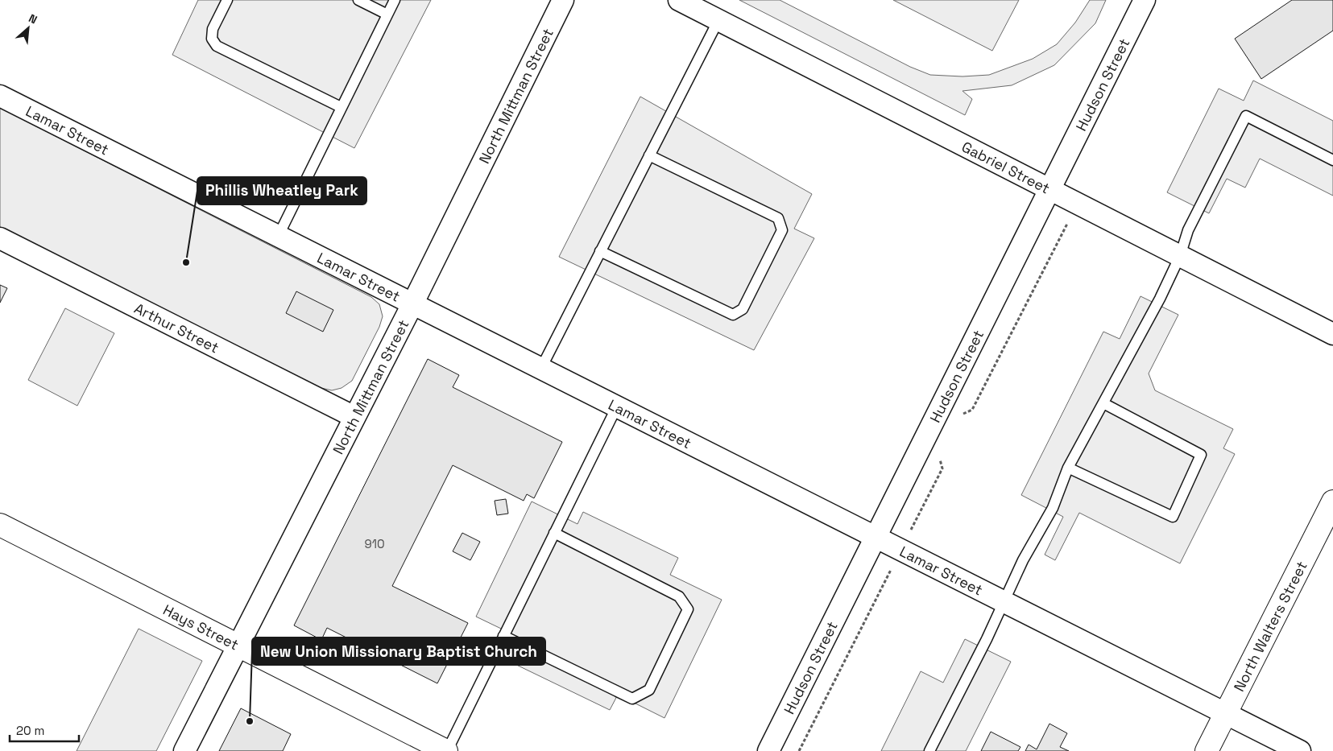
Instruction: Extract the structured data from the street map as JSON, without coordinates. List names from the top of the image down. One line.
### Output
{"streets":{"street":["Hudson Street","North Mittman Street","Lamar Street","Gabriel Street","Arthur Street","North Walters Street","Hays Street"]},"crossings":[["Hudson Street","Lamar Street"],["Hudson Street","Gabriel Street"],["North Mittman Street","Lamar Street"],["North Mittman Street","Arthur Street"],["North Mittman Street","Hays Street"],["Lamar Street","North Walters Street"]],"places":["Phillis Wheatley Park","New Union Missionary Baptist Church"],"house_numbers":["910"],"scale_bar":"20 m","north":"top right"}
